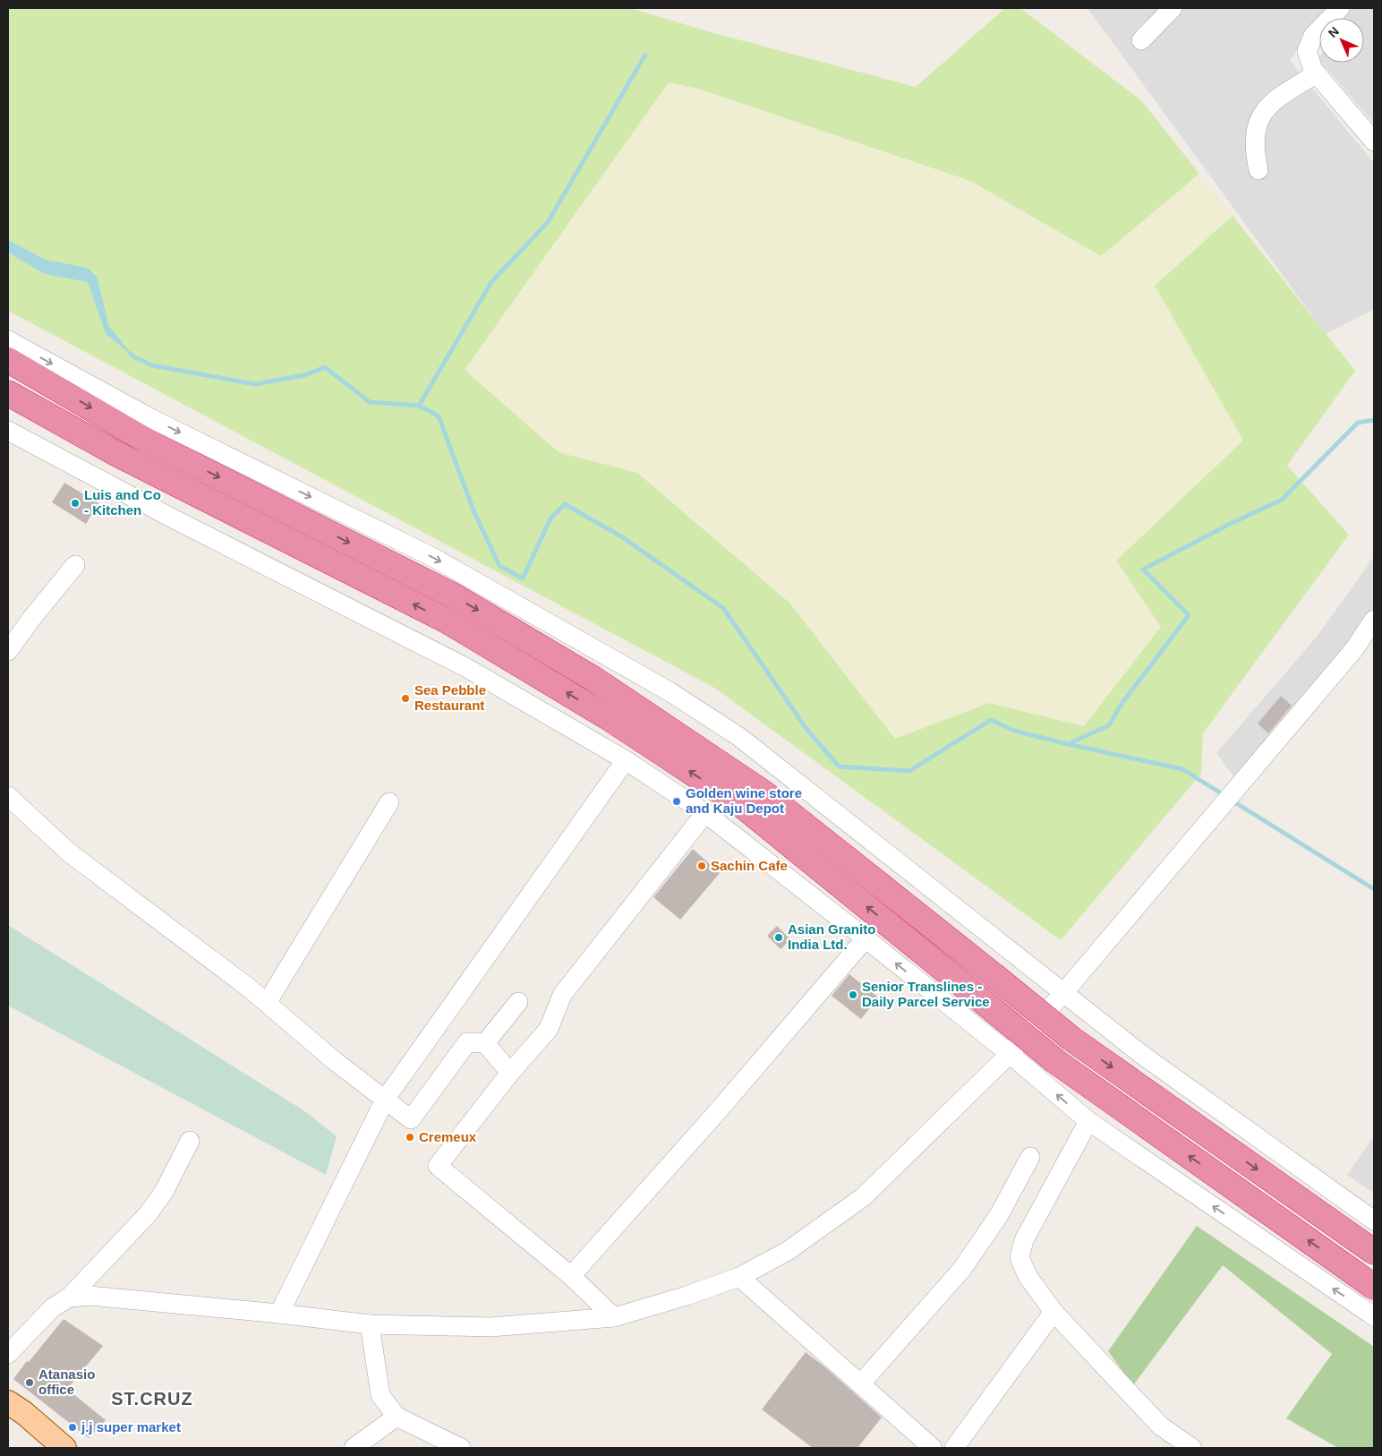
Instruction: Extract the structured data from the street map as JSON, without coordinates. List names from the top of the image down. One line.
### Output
{"districts":["ST.CRUZ"],"places":["Luis and Co - Kitchen","Sea Pebble Restaurant","Golden wine store and Kaju Depot","Sachin Cafe","Asian Granito India Ltd.","Senior Translines - Daily Parcel Service","Cremeux","Atanasio office","j.j super market"],"north":"top left"}
